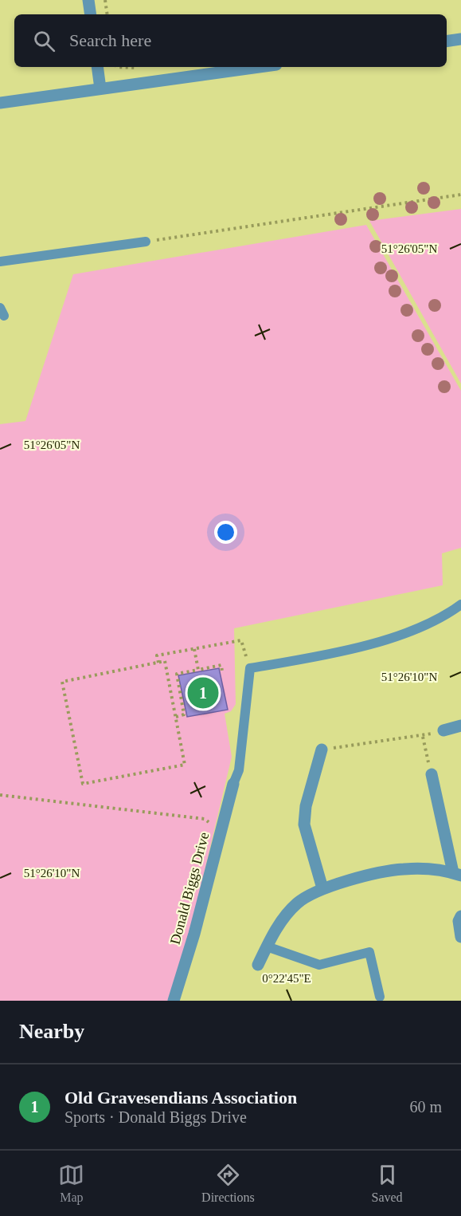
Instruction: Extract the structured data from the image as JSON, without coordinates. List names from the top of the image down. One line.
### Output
{"streets":{"street":["Donald Biggs Drive"]},"page":{"search":"Search here","pins":"1","heading":"Nearby","list":[{"mark":"1","name":"Old Gravesendians Association","note":"Sports · Donald Biggs Drive","value":"60 m"}],"nav":["Map","Directions","Saved"]},"coordinates":["51°26'05\"N","51°26'10\"N","0°22'45\"E"]}
